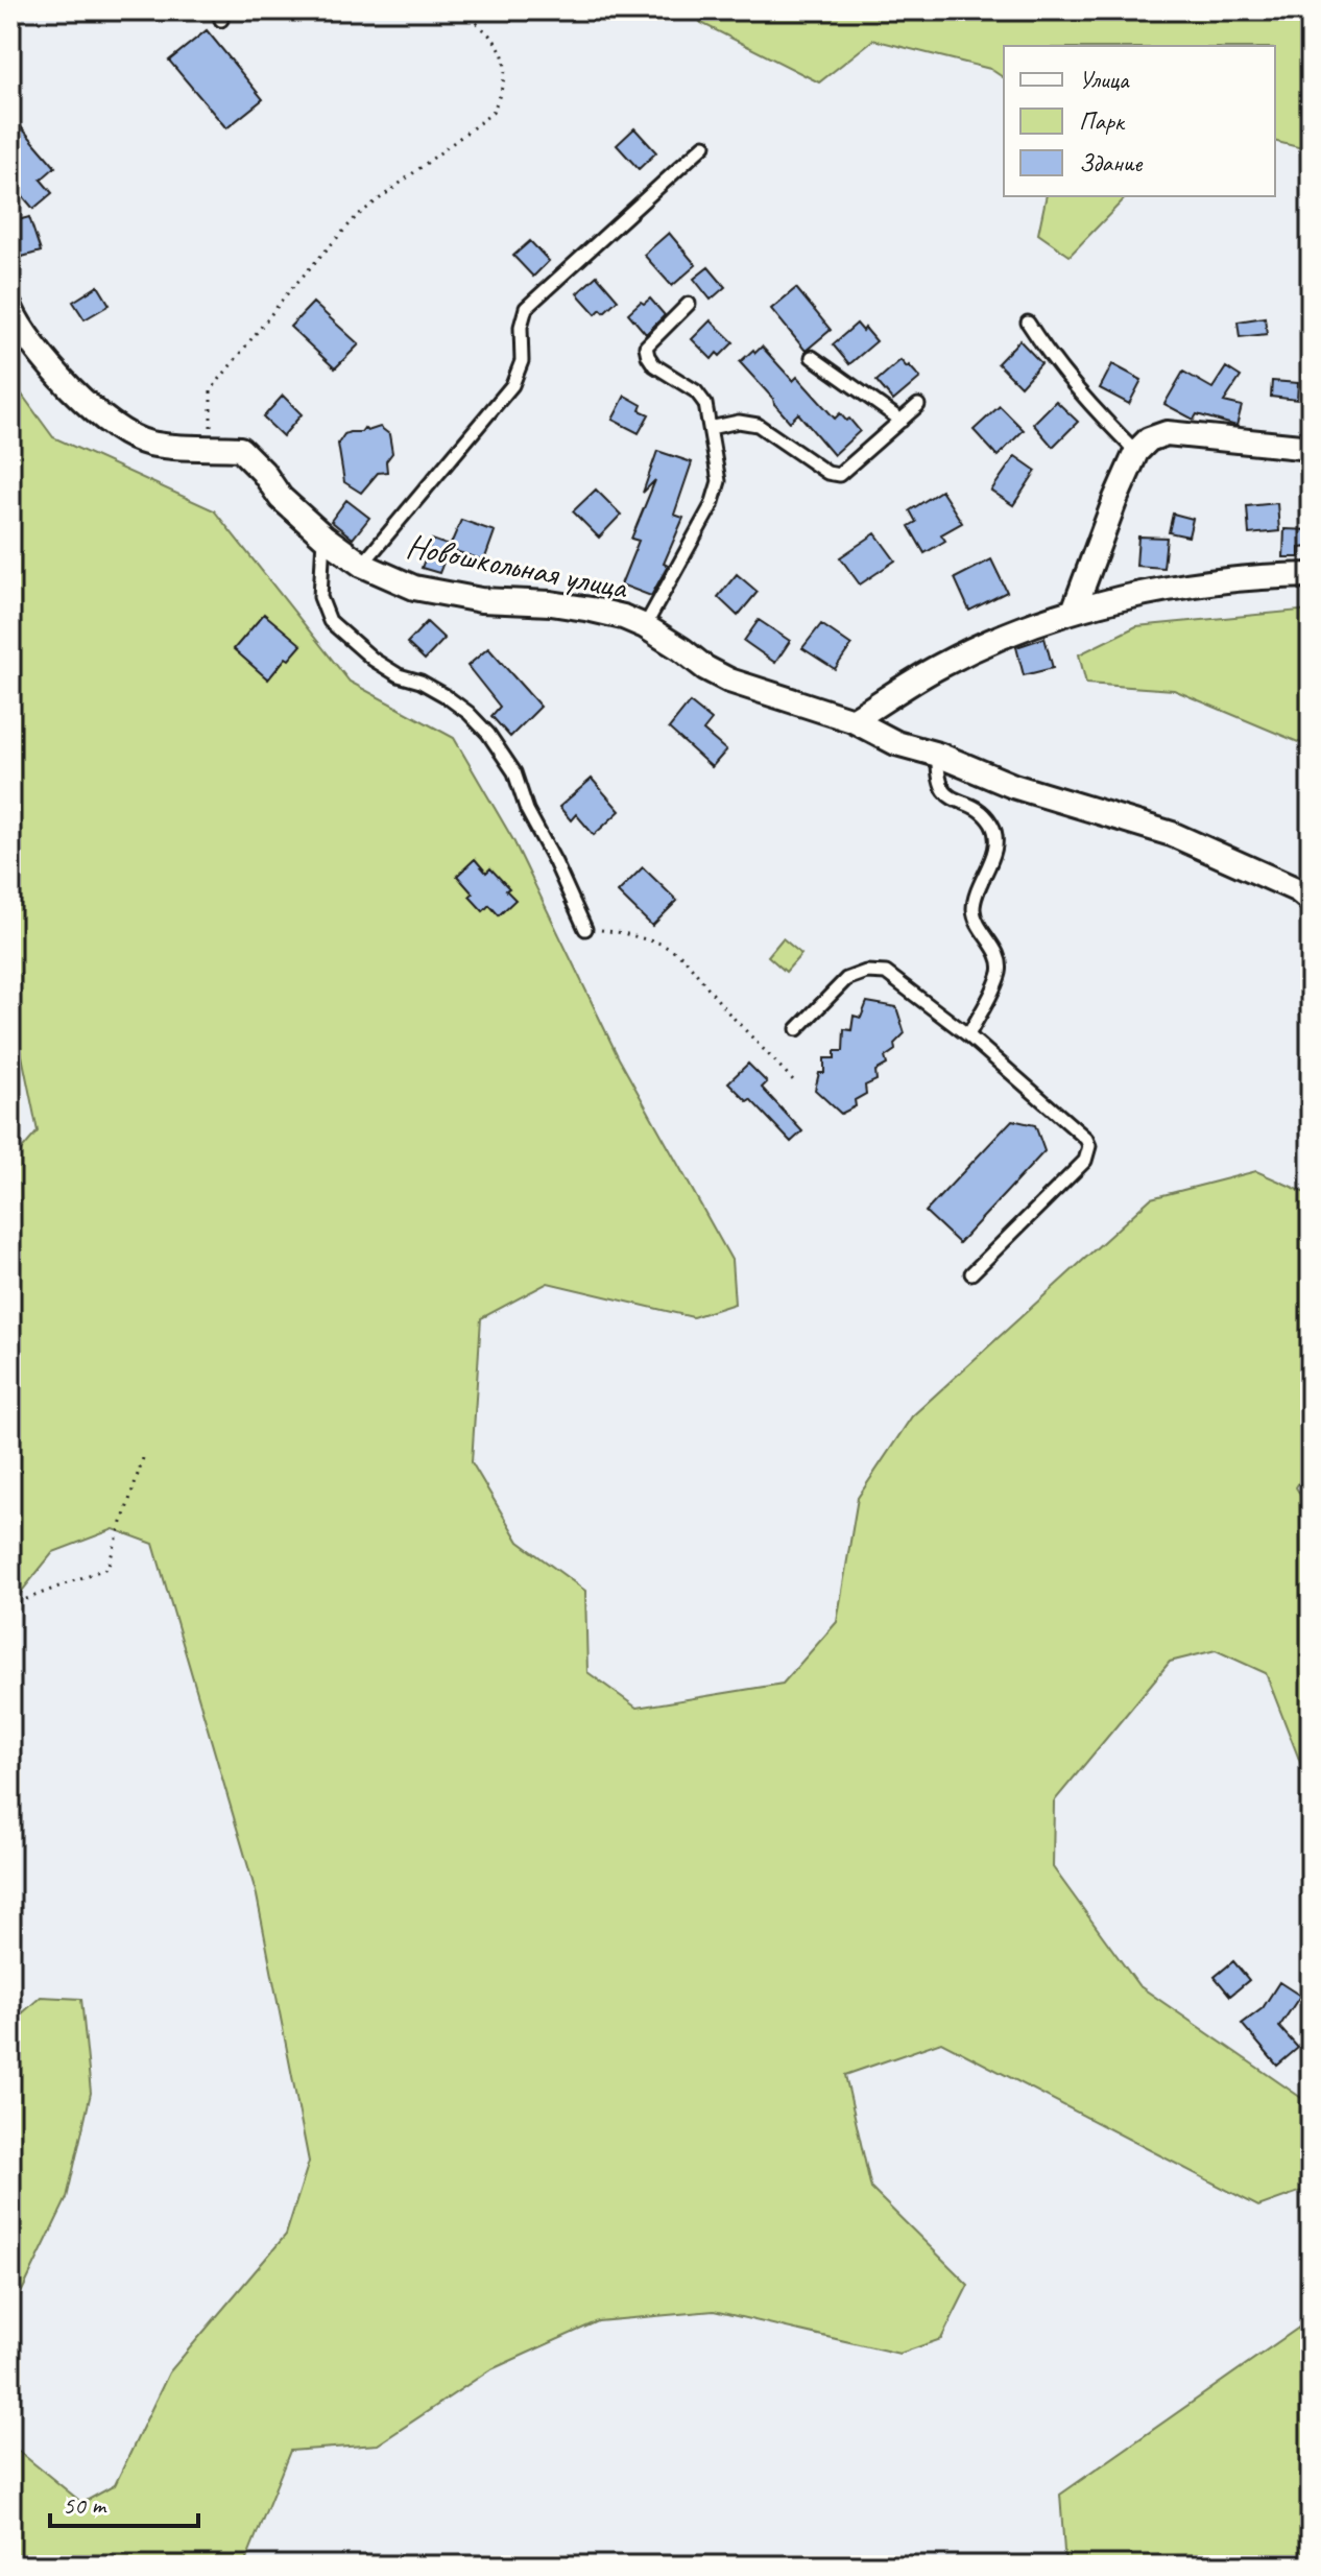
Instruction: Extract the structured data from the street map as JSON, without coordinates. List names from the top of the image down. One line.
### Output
{"streets":{"street":["Новошкольная улица"]},"legend":["Улица","Парк","Здание"],"scale_bar":"50 m"}
